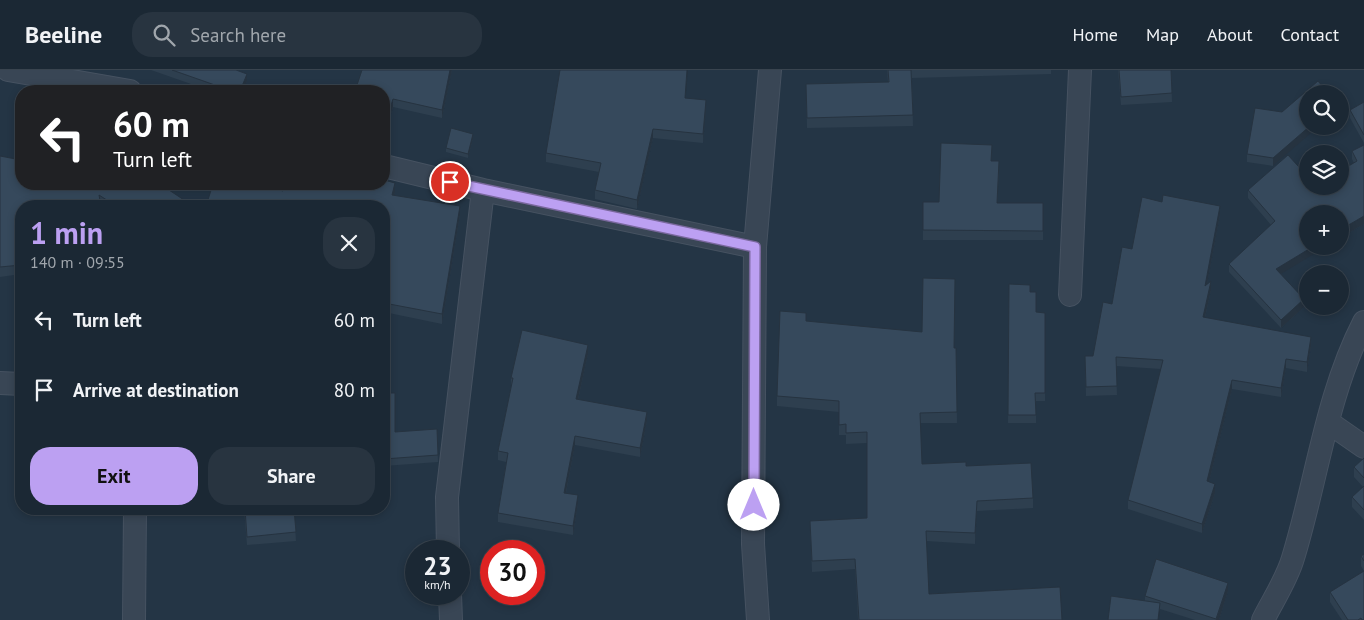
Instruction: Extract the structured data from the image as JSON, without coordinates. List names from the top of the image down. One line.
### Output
{"page":{"header":"Beeline","search":"Search here","nav":["Home","Map","About","Contact"],"map_buttons":["+","−"],"turn":["60 m","Turn left"],"heading":["1 min","140 m · 09:55"],"list":[{"name":"Turn left","value":"60 m"},{"name":"Arrive at destination","value":"80 m"}],"buttons":["Exit","Share"],"speed":"23 km/h","limit":"30"}}
